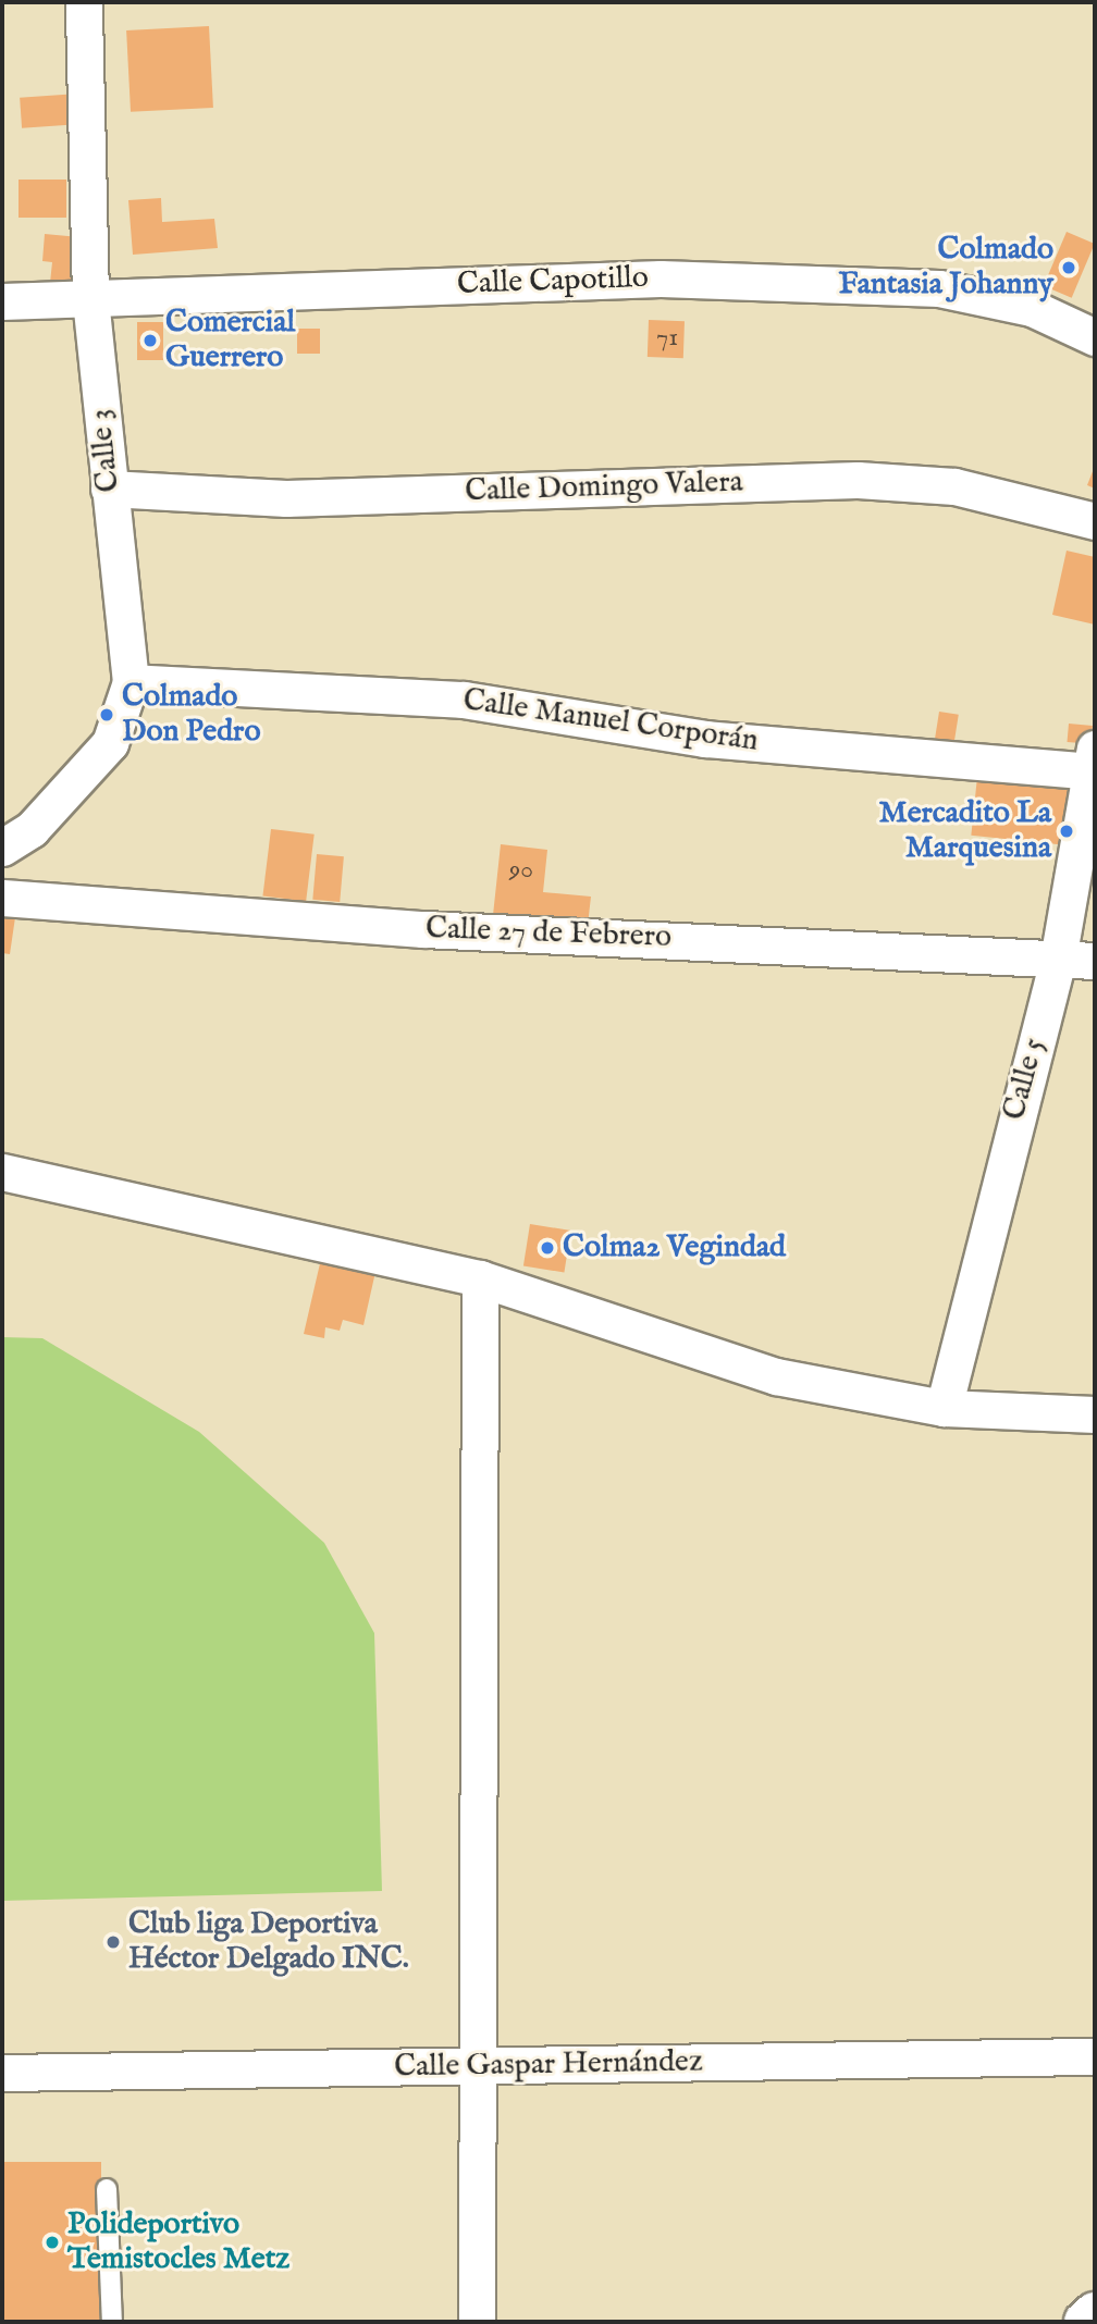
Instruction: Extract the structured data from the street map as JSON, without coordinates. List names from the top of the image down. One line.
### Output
{"streets":{"street":["Calle Capotillo","Calle 3","Calle Domingo Valera","Calle Manuel Corporán","Calle 27 de Febrero","Calle 5","Calle Gaspar Hernández"]},"crossings":[["Calle Capotillo","Calle 3"],["Calle 3","Calle Domingo Valera"],["Calle 3","Calle Manuel Corporán"],["Calle Manuel Corporán","Calle 5"],["Calle 27 de Febrero","Calle 5"]],"places":["Colmado Fantasia Johanny","Comercial Guerrero","Colmado Don Pedro","Mercadito La Marquesina","Colma2 Vegindad","Club liga Deportiva Héctor Delgado INC.","Polideportivo Temistocles Metz"],"house_numbers":["71","90"]}
